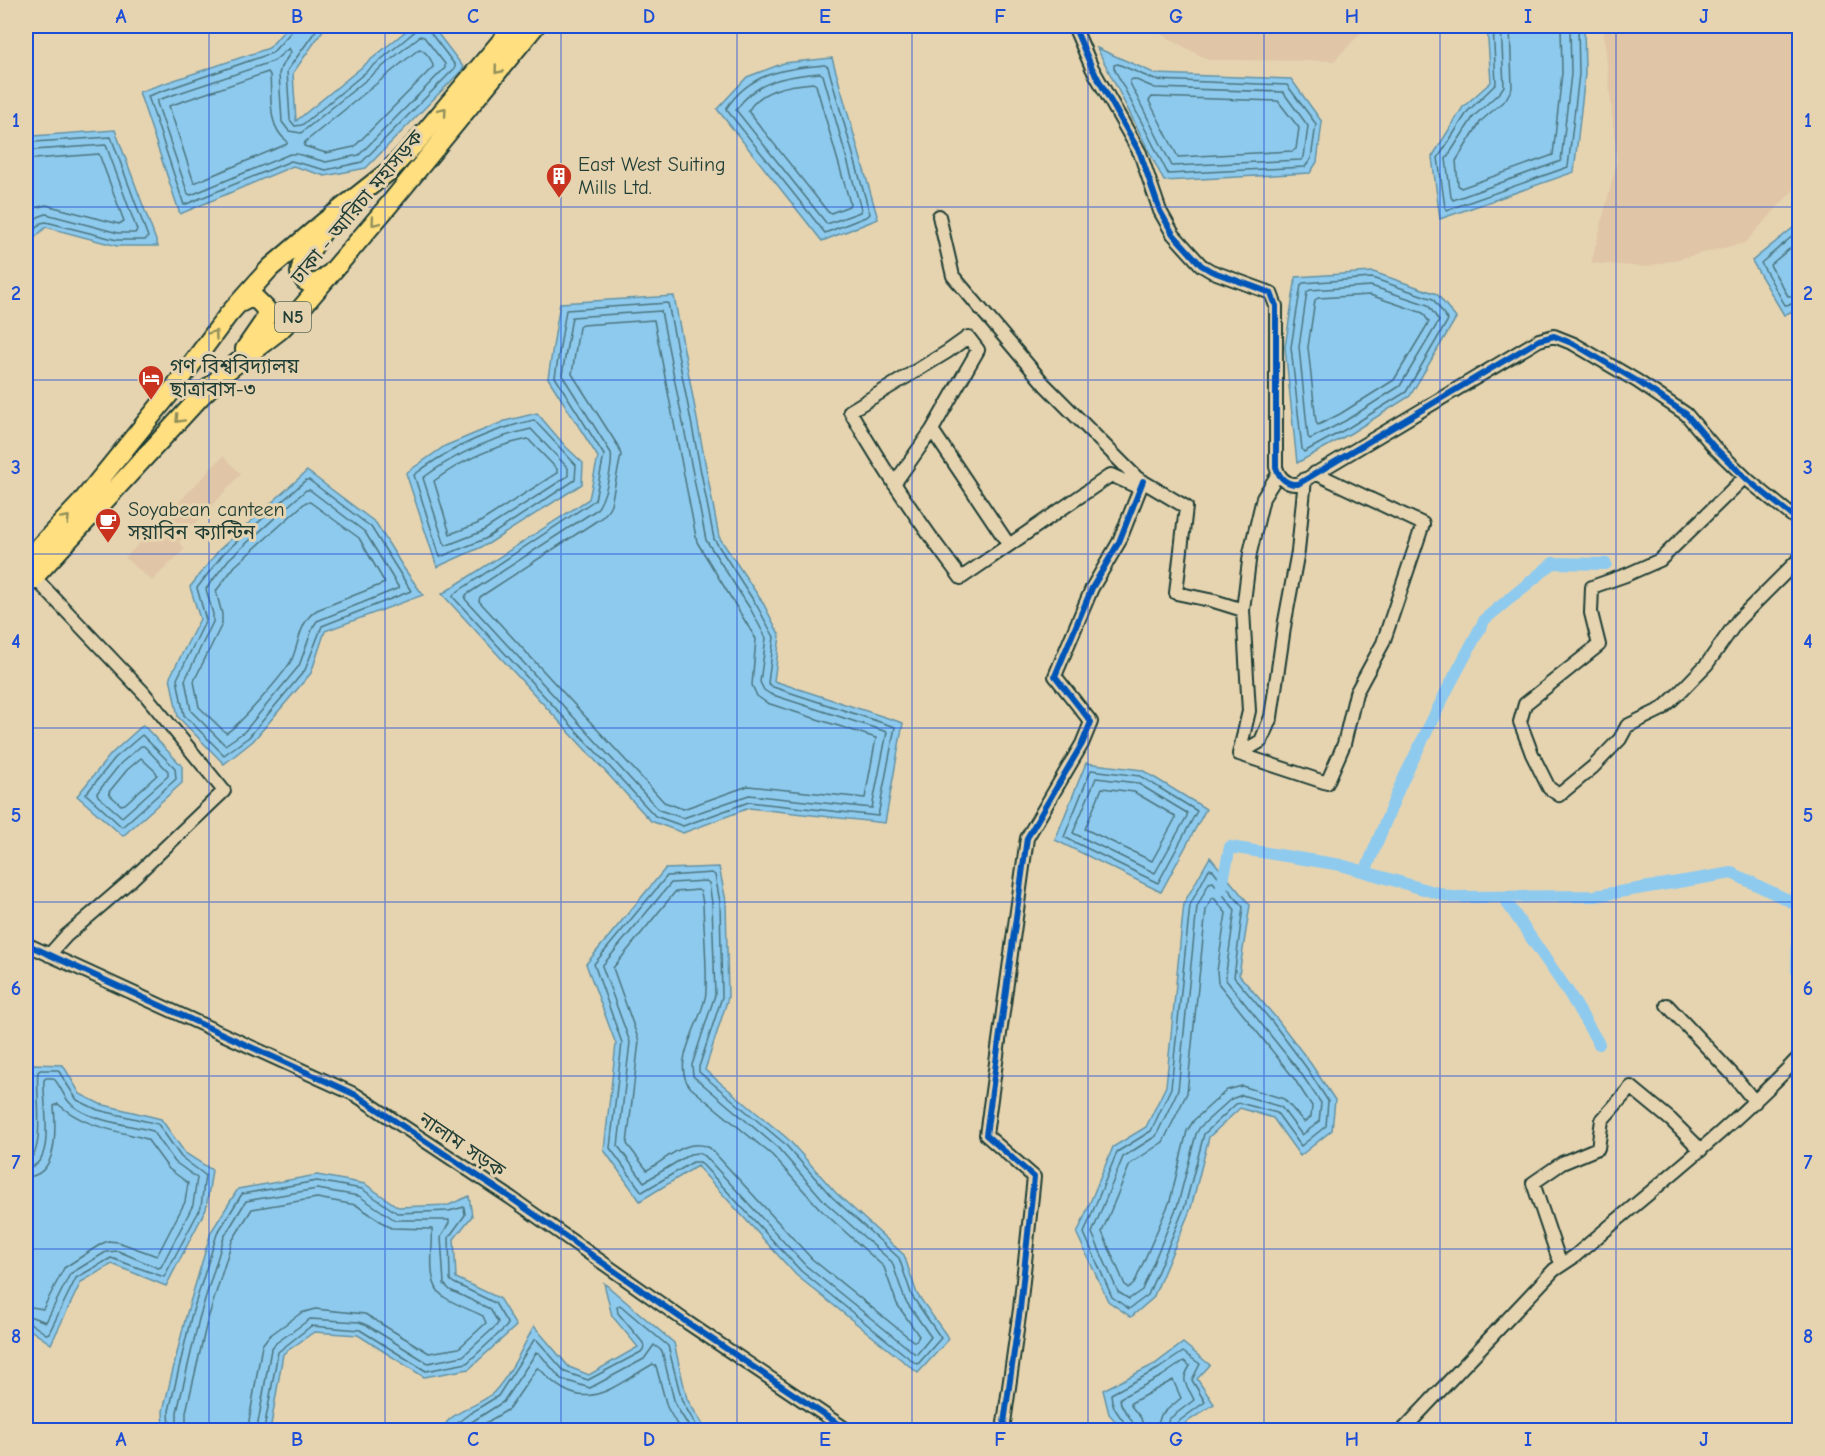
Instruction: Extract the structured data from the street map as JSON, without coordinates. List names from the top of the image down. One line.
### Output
{"streets":{"highway":["ঢাকা - আরিচা মহাসড়ক","N5"],"street":["নালাম সড়ক"]},"crossings":[["ঢাকা - আরিচা মহাসড়ক","N5"]],"places":{"building":["East West Suiting Mills Ltd."],"hotel":["গণ বিশ্ববিদ্যালয় ছাত্রাবাস-৩"],"cafe":["Soyabean canteen সয়াবিন ক্যান্টিন"]},"grid":{"columns":["A","B","C","D","E","F","G","H","I","J"],"rows":["1","2","3","4","5","6","7","8"]}}
